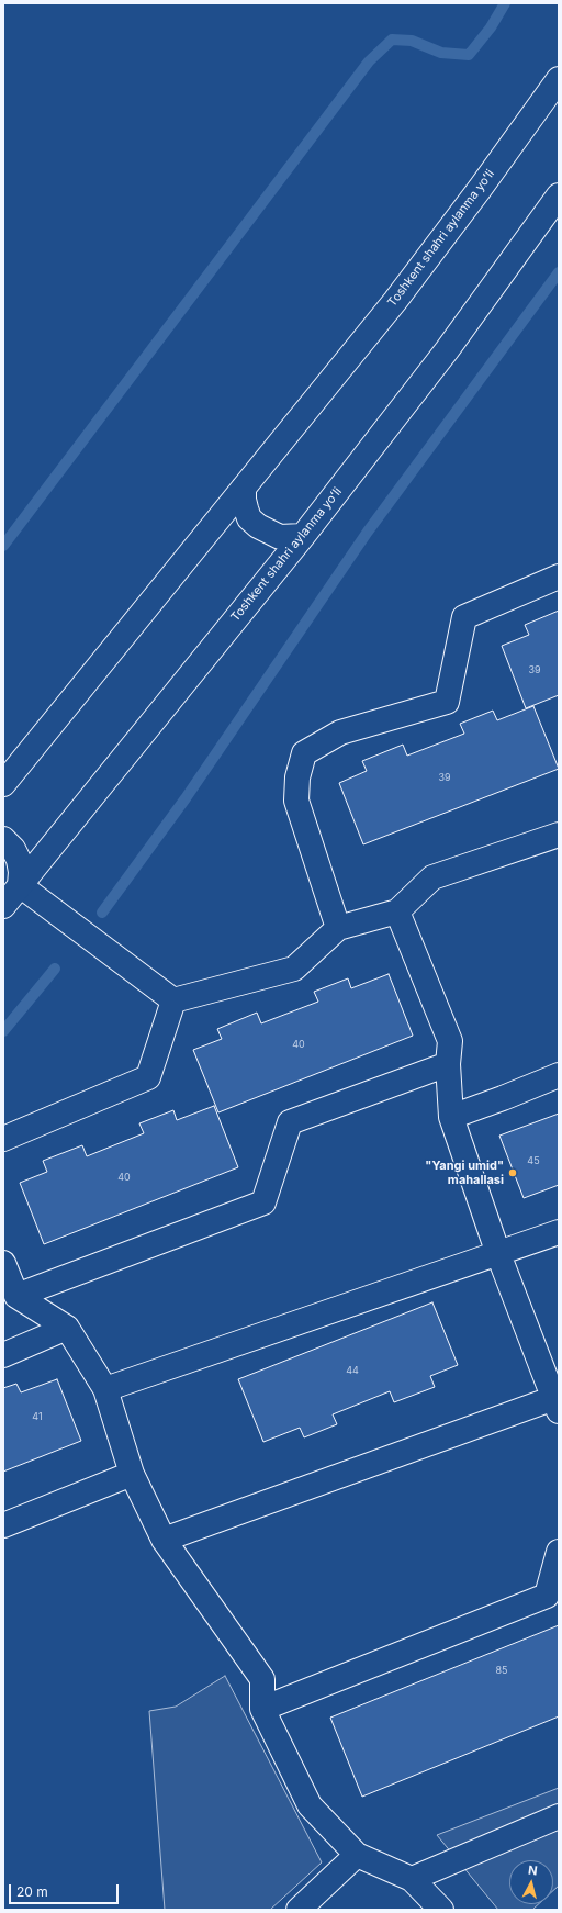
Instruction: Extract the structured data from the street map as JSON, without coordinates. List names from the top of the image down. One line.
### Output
{"streets":{"main road":["Toshkent shahri aylanma yoʻli"]},"places":["\"Yangi umid\" mahallasi"],"house_numbers":["39","39","40","45","40","44","41","85"],"scale_bar":"20 m","north":"top"}
